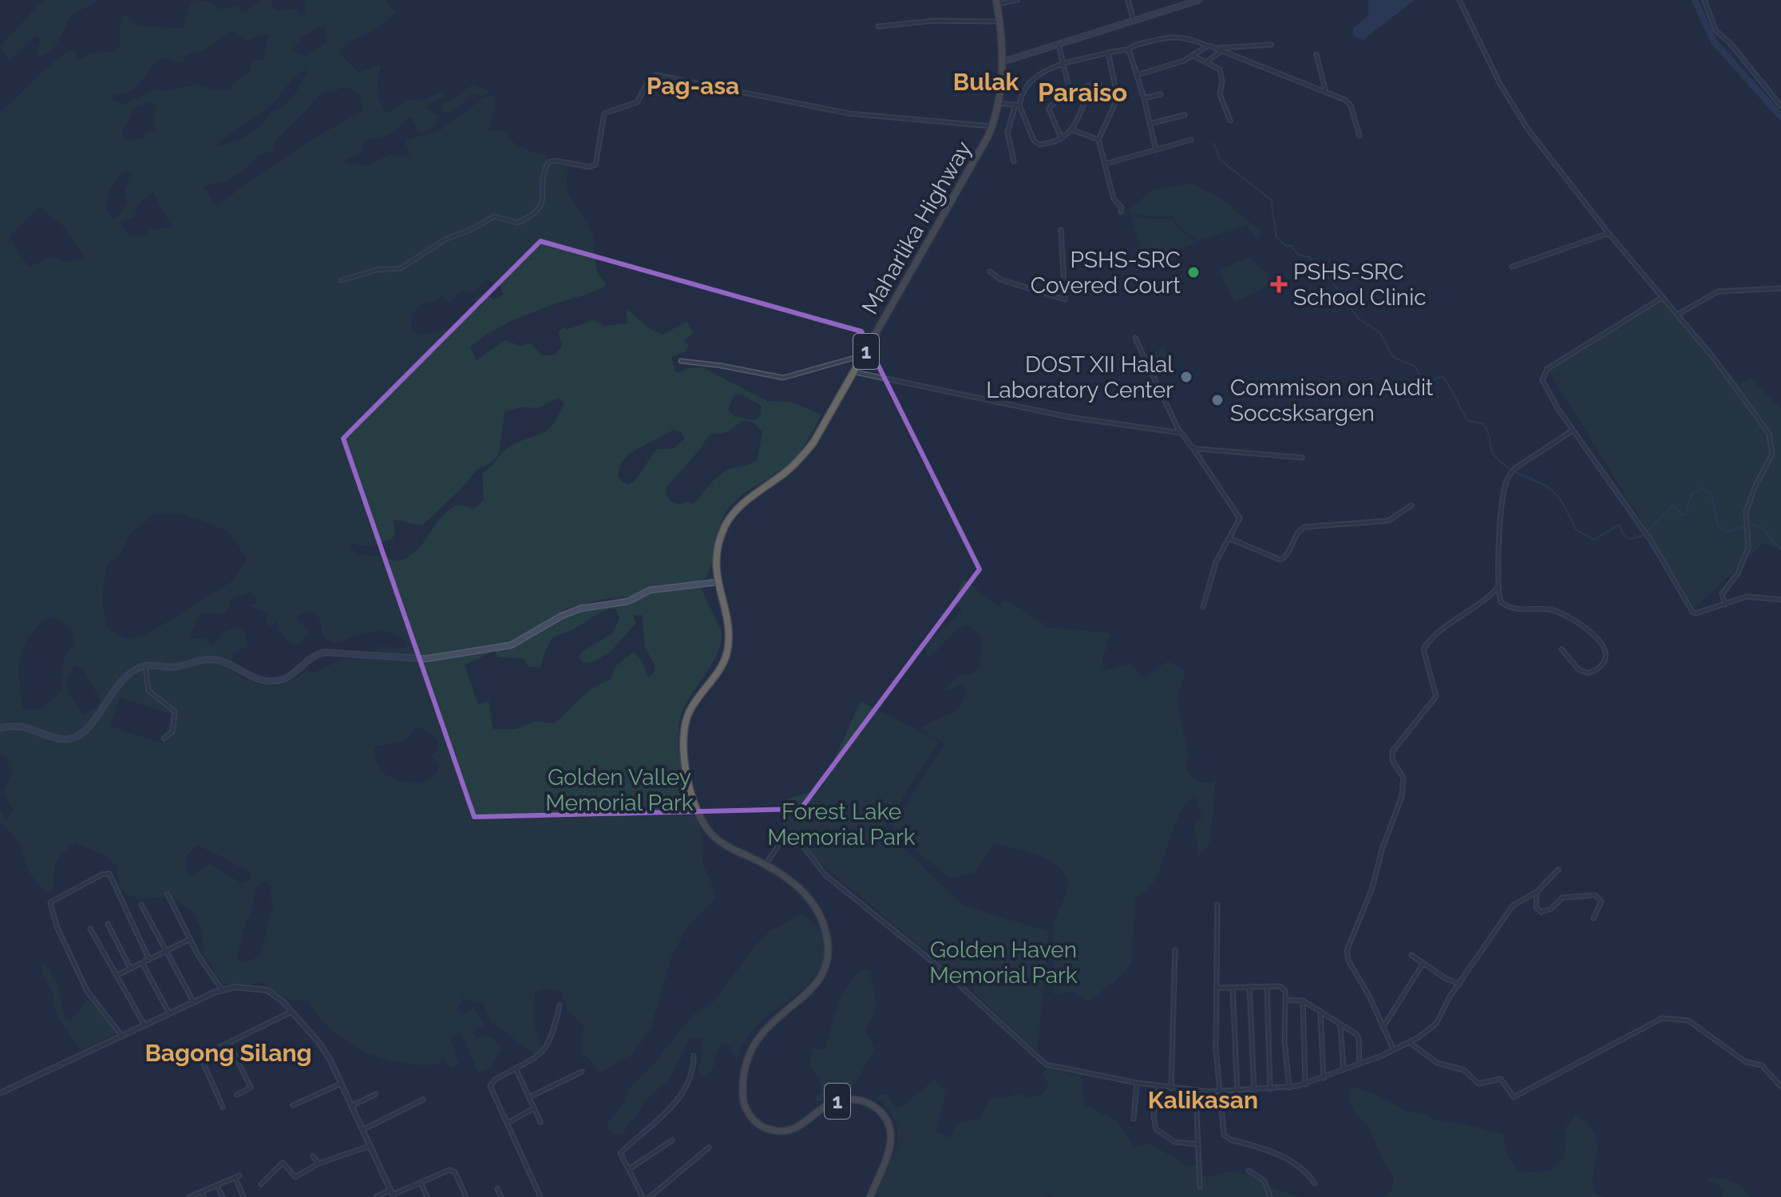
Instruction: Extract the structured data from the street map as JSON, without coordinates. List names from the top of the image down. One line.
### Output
{"streets":{"highway":["Maharlika Highway","1"]},"crossings":[["Maharlika Highway","1"]],"districts":["Bulak","Pag-asa","Paraiso","Bagong Silang","Kalikasan"],"parks":["Golden Valley Memorial Park","Forest Lake Memorial Park","Golden Haven Memorial Park"],"places":{"other":["PSHS-SRC Covered Court","DOST XII Halal Laboratory Center","Commison on Audit Soccsksargen"],"health":["PSHS-SRC School Clinic"]}}
